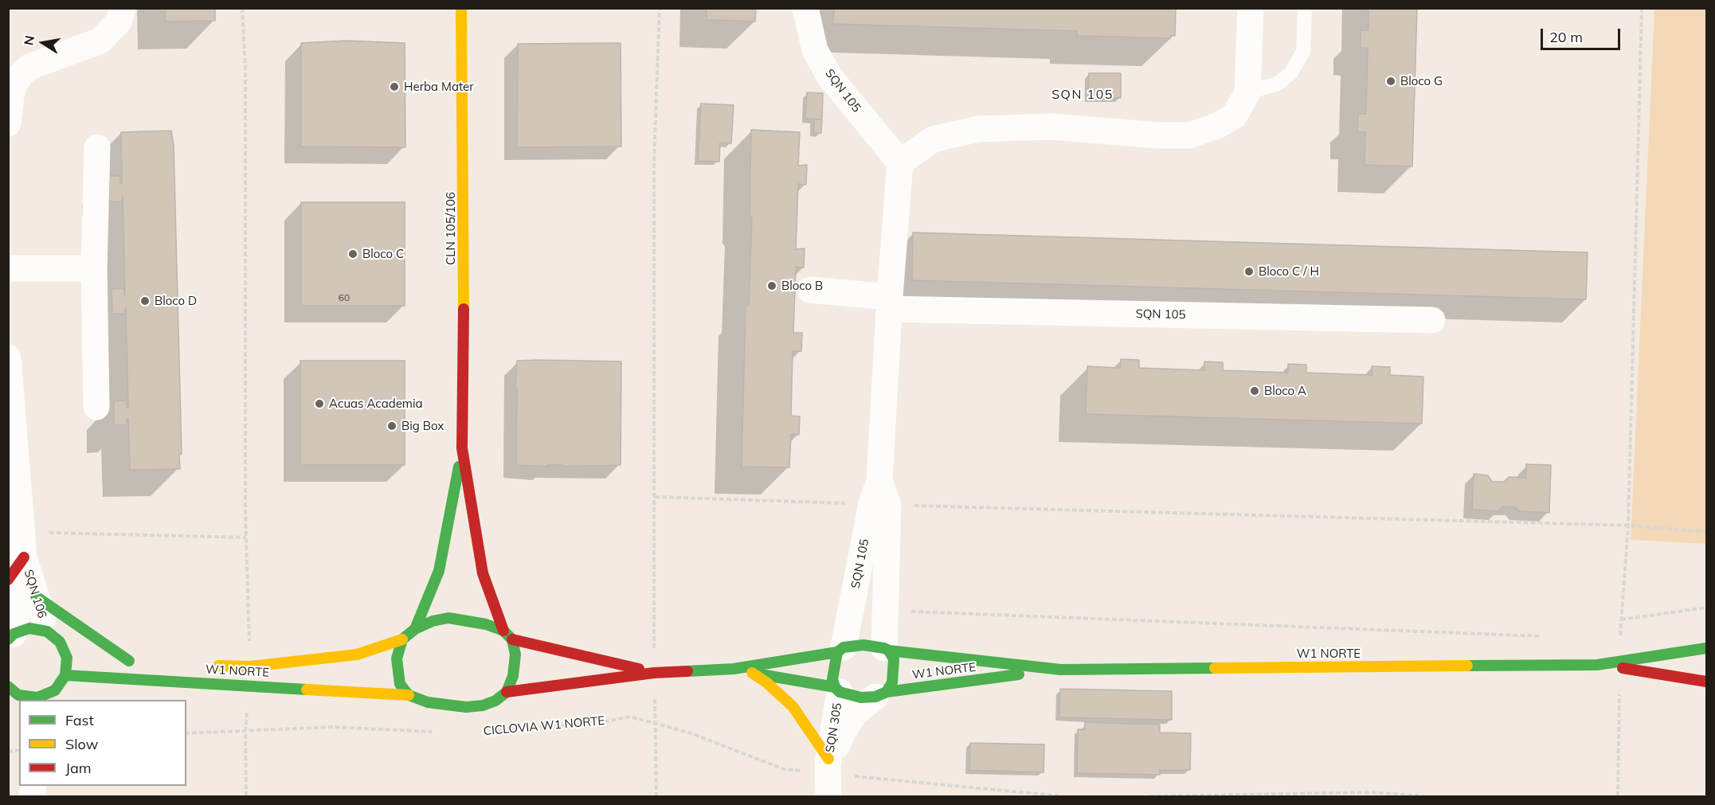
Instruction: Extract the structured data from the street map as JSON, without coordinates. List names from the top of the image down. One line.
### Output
{"streets":{"street":["SQN 105","CLN 105/106","SQN 106","W1 NORTE","SQN 305"],"path":["CICLOVIA W1 NORTE"]},"crossings":[["SQN 105","W1 NORTE"],["SQN 105","SQN 305"],["CLN 105/106","W1 NORTE"],["W1 NORTE","SQN 305"],["CICLOVIA W1 NORTE","SQN 305"]],"districts":["SQN 105"],"places":["Bloco G","Herba Mater","Bloco C","Bloco C / H","Bloco B","Bloco D","Bloco A","Acuas Academia","Big Box"],"house_numbers":["60"],"legend":["Fast","Slow","Jam"],"scale_bar":"20 m","north":"left"}
